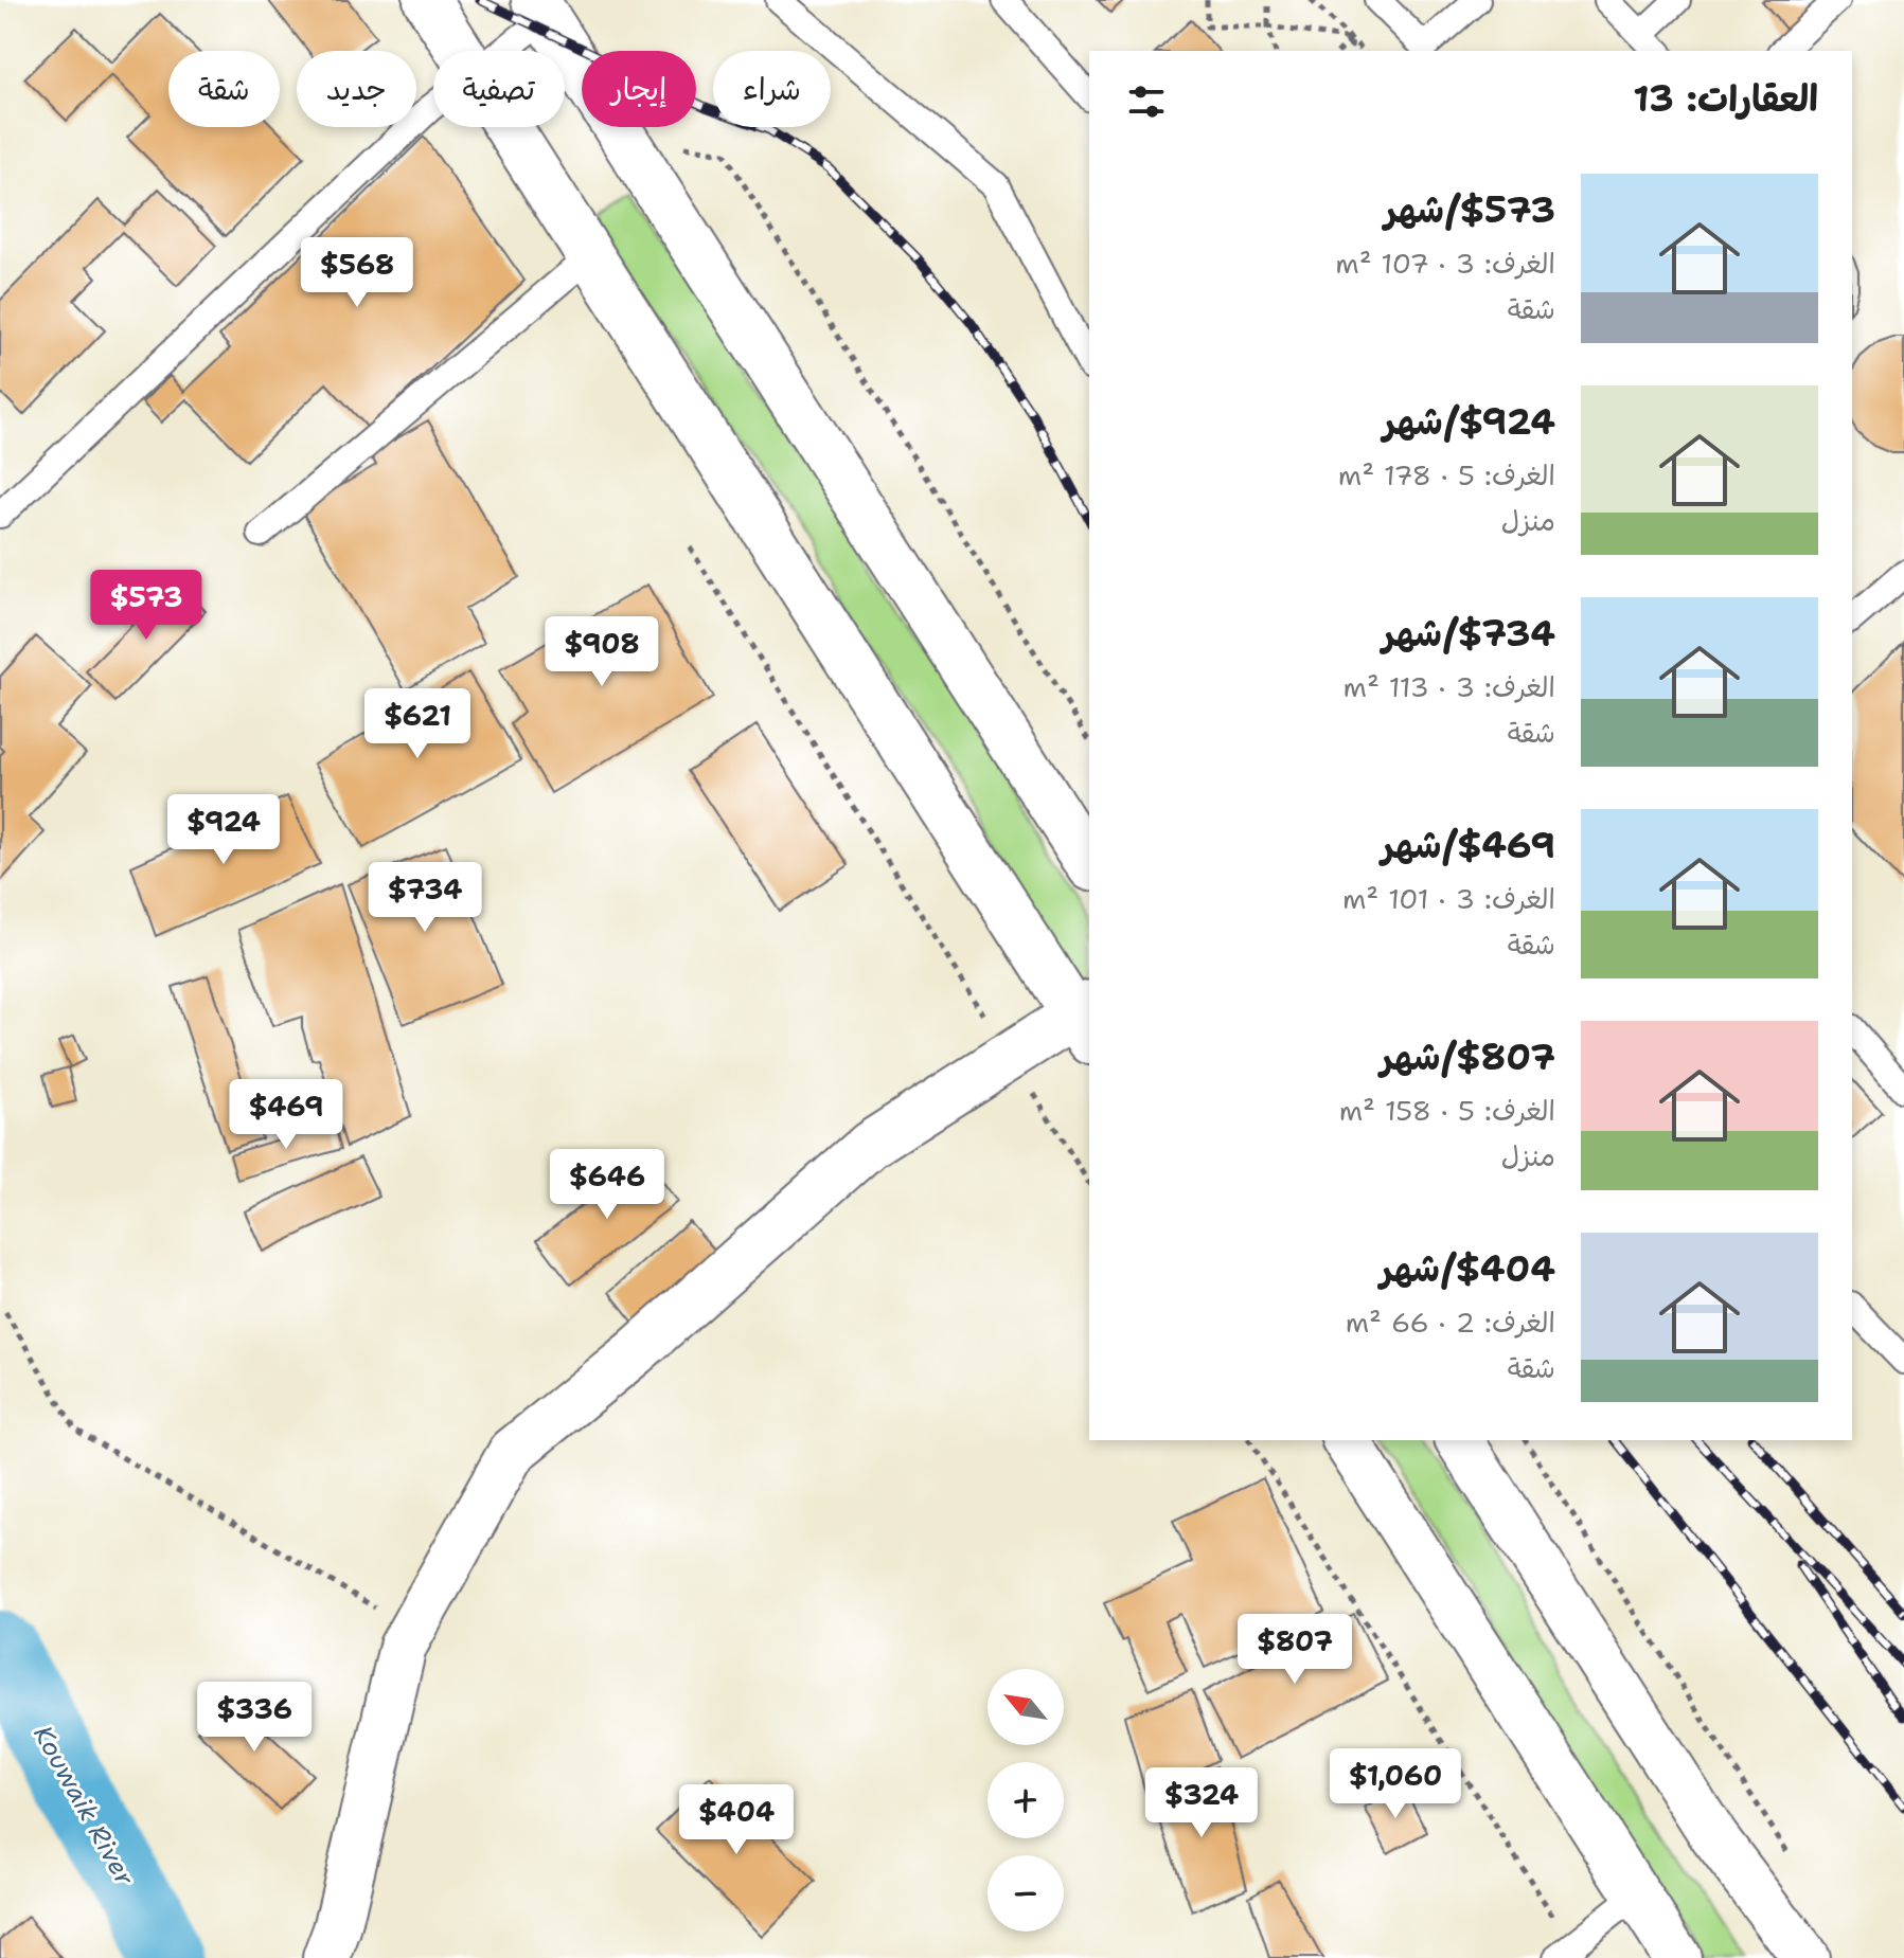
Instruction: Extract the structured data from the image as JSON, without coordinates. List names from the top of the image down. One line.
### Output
{"water":["Kouwaik River"],"north":"top left","page":{"chip":["شراء","إيجار","تصفية","جديد","شقة"],"heading":"العقارات: 13","list":[{"name":"$573/شهر","note":"الغرف: 3 · 107 m² · شقة"},{"name":"$924/شهر","note":"الغرف: 5 · 178 m² · منزل"},{"name":"$734/شهر","note":"الغرف: 3 · 113 m² · شقة"},{"name":"$469/شهر","note":"الغرف: 3 · 101 m² · شقة"},{"name":"$807/شهر","note":"الغرف: 5 · 158 m² · منزل"},{"name":"$404/شهر","note":"الغرف: 2 · 66 m² · شقة"}],"price":["$568","$573","$908","$621","$924","$734","$469","$646","$807","$336","$1,060","$324","$404"],"map_buttons":["+","−"]}}
